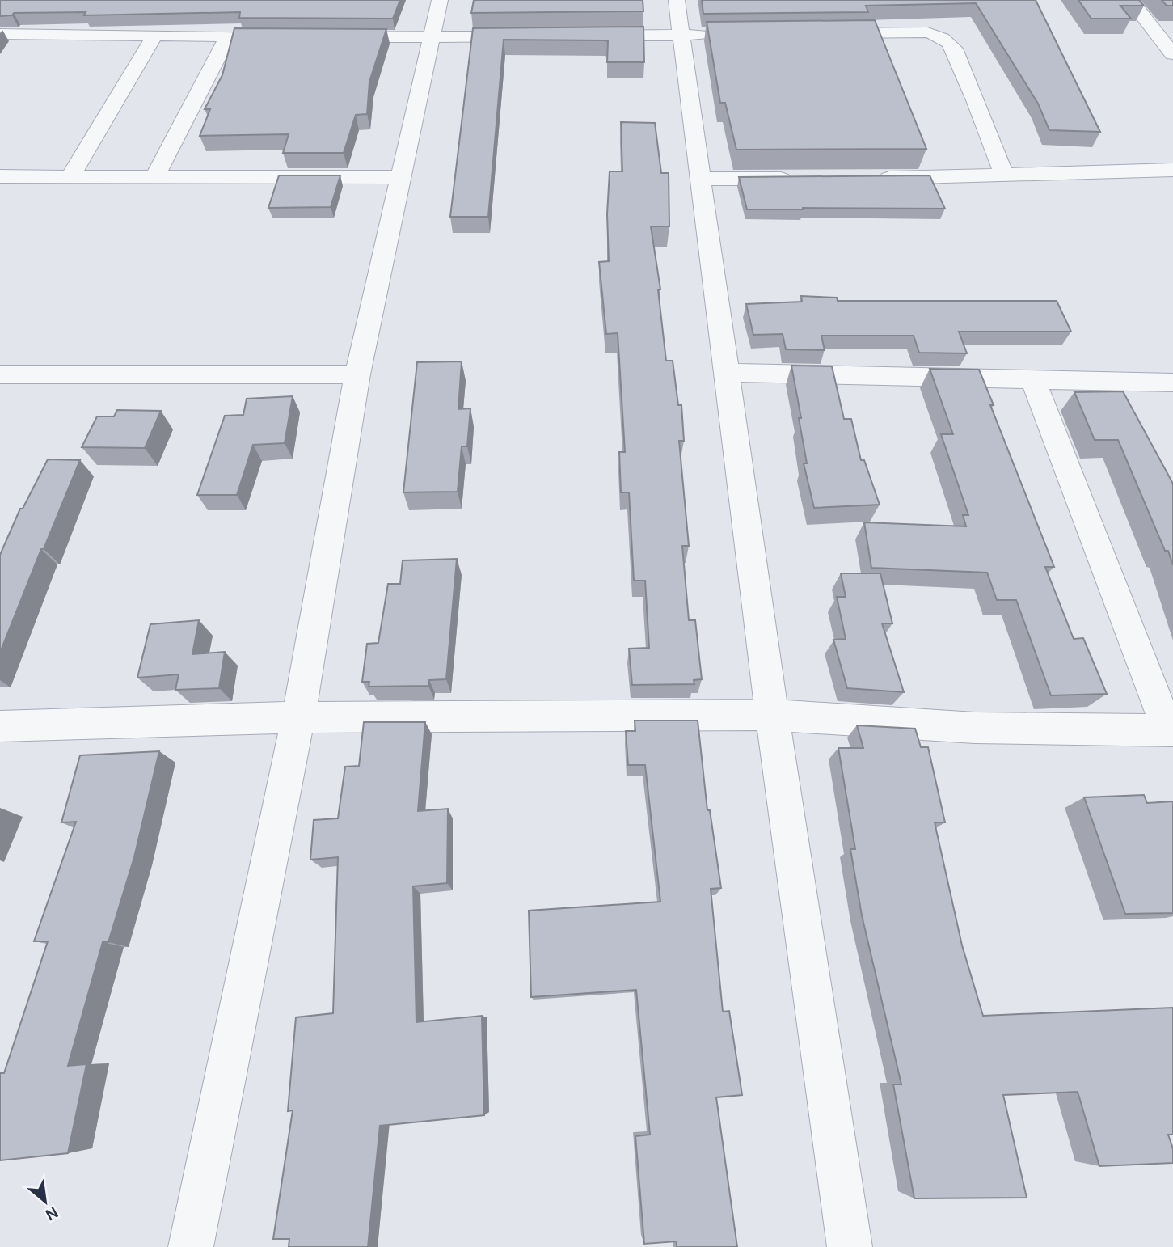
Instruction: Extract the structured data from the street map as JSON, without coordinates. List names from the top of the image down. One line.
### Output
{"north":"bottom right"}
